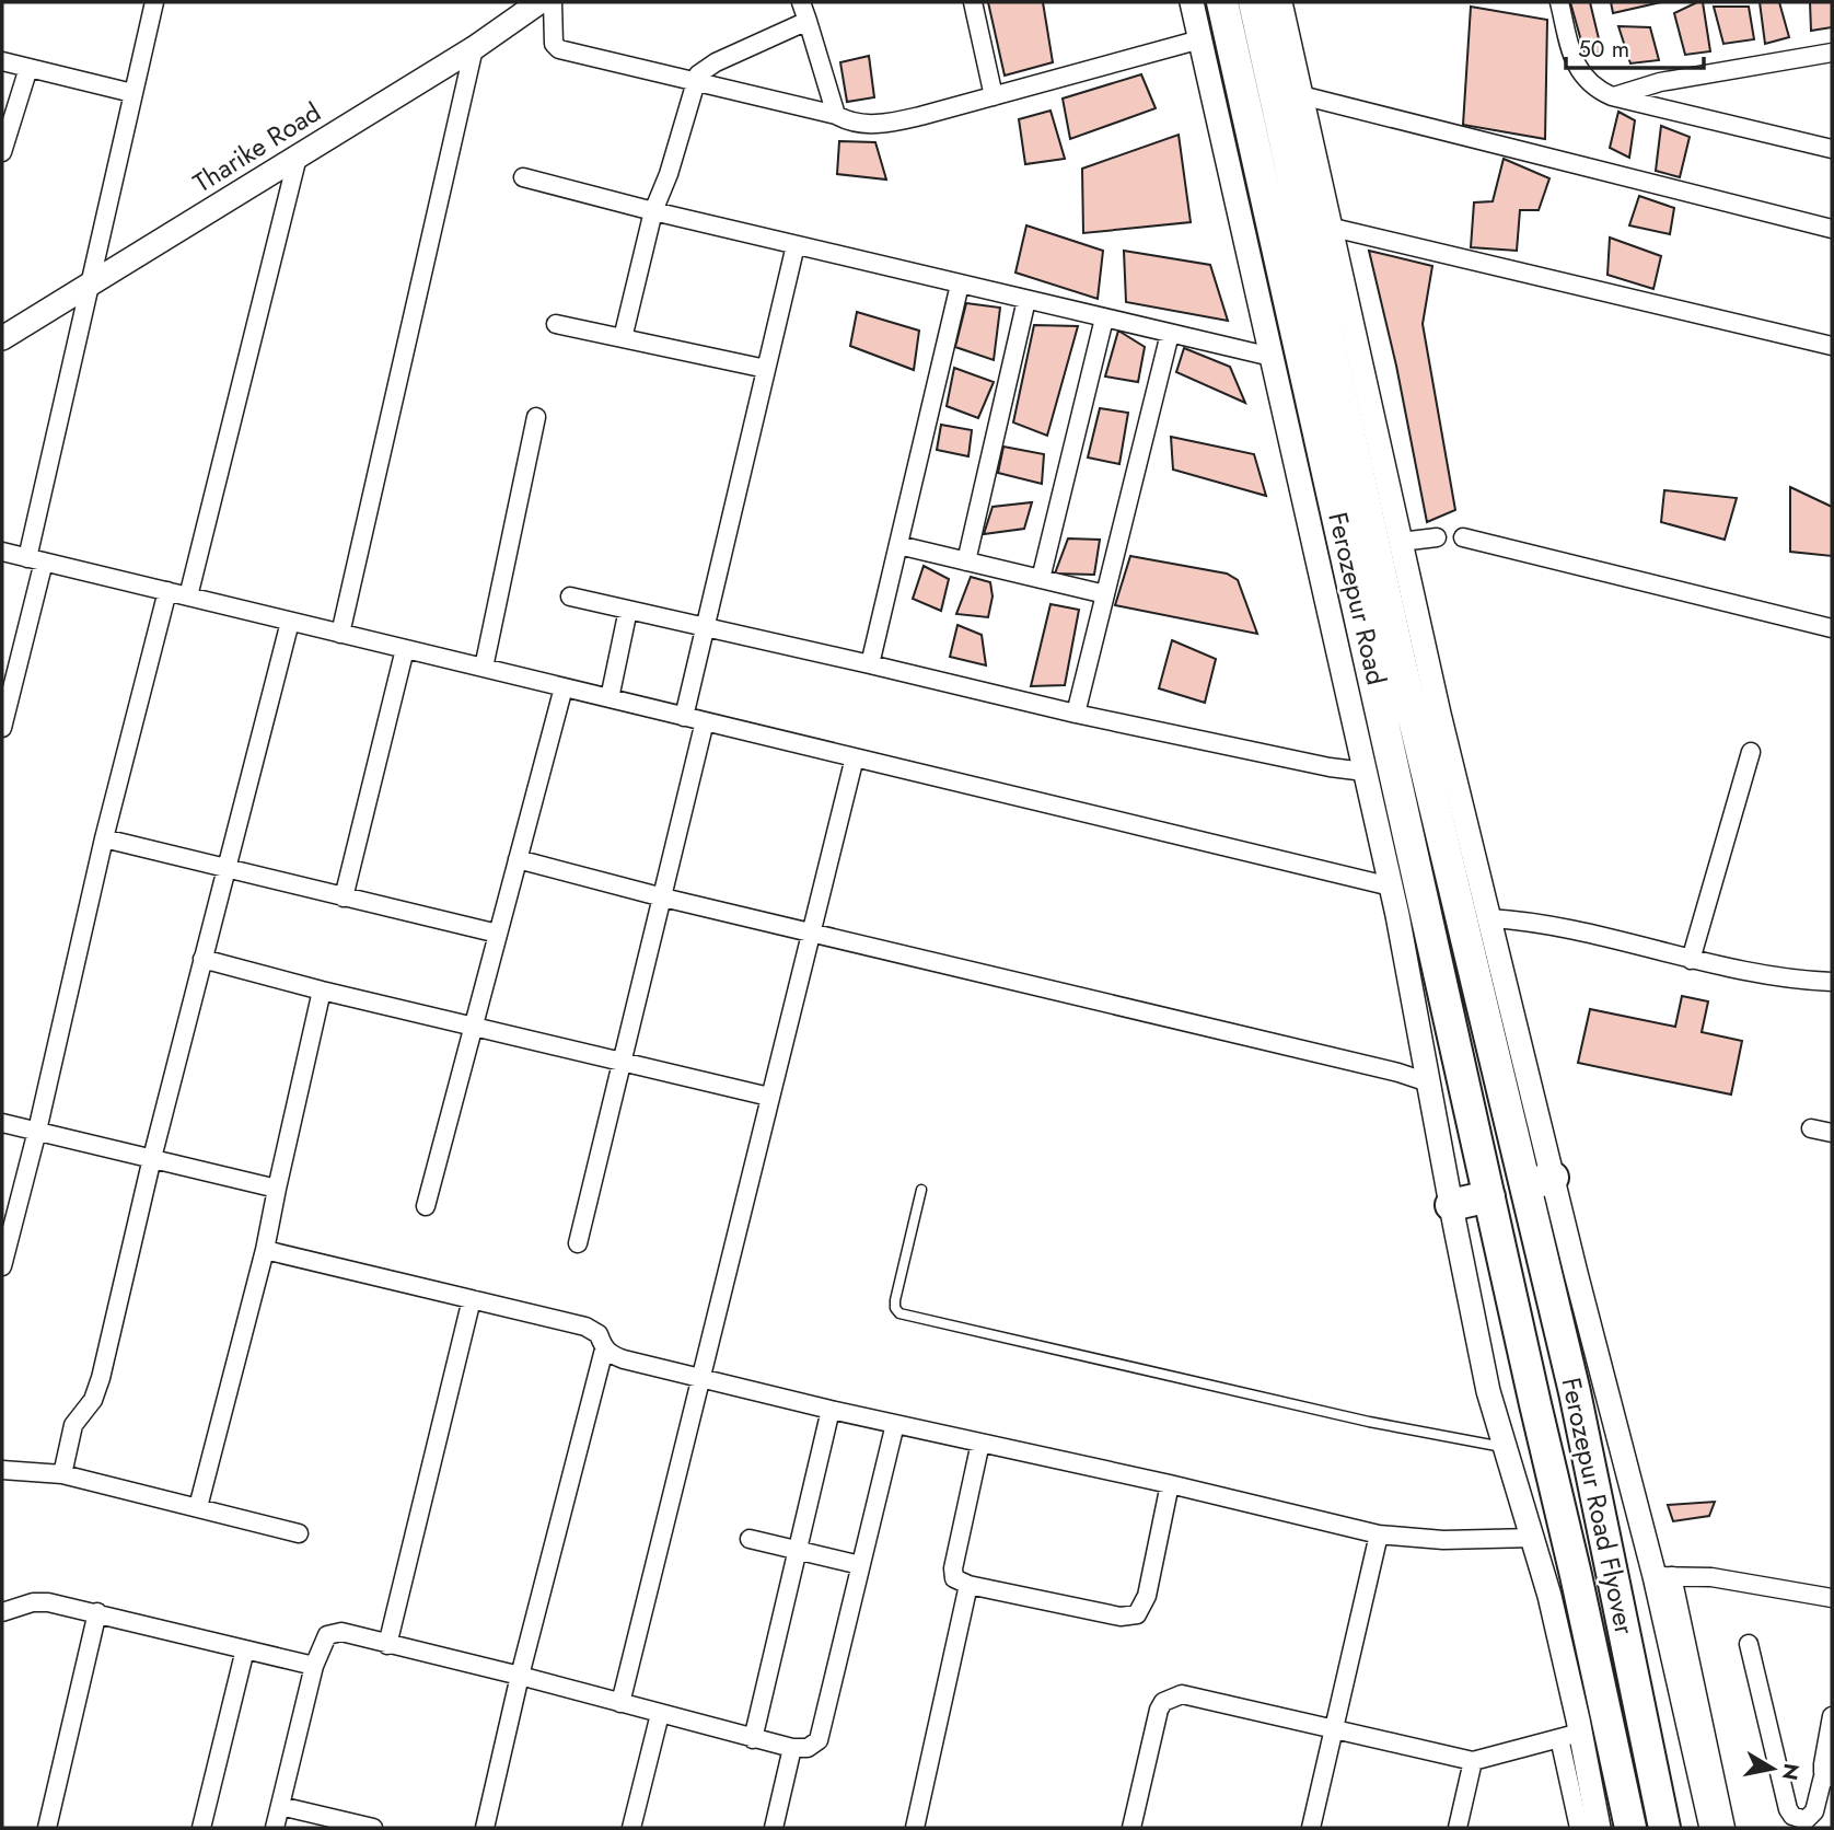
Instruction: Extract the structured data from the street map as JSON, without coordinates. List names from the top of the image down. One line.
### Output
{"streets":{"highway":["Ferozepur Road","Ferozepur Road Flyover"],"main road":["Tharike Road"]},"crossings":[["Ferozepur Road","Ferozepur Road Flyover"]],"scale_bar":"50 m","north":"right"}
